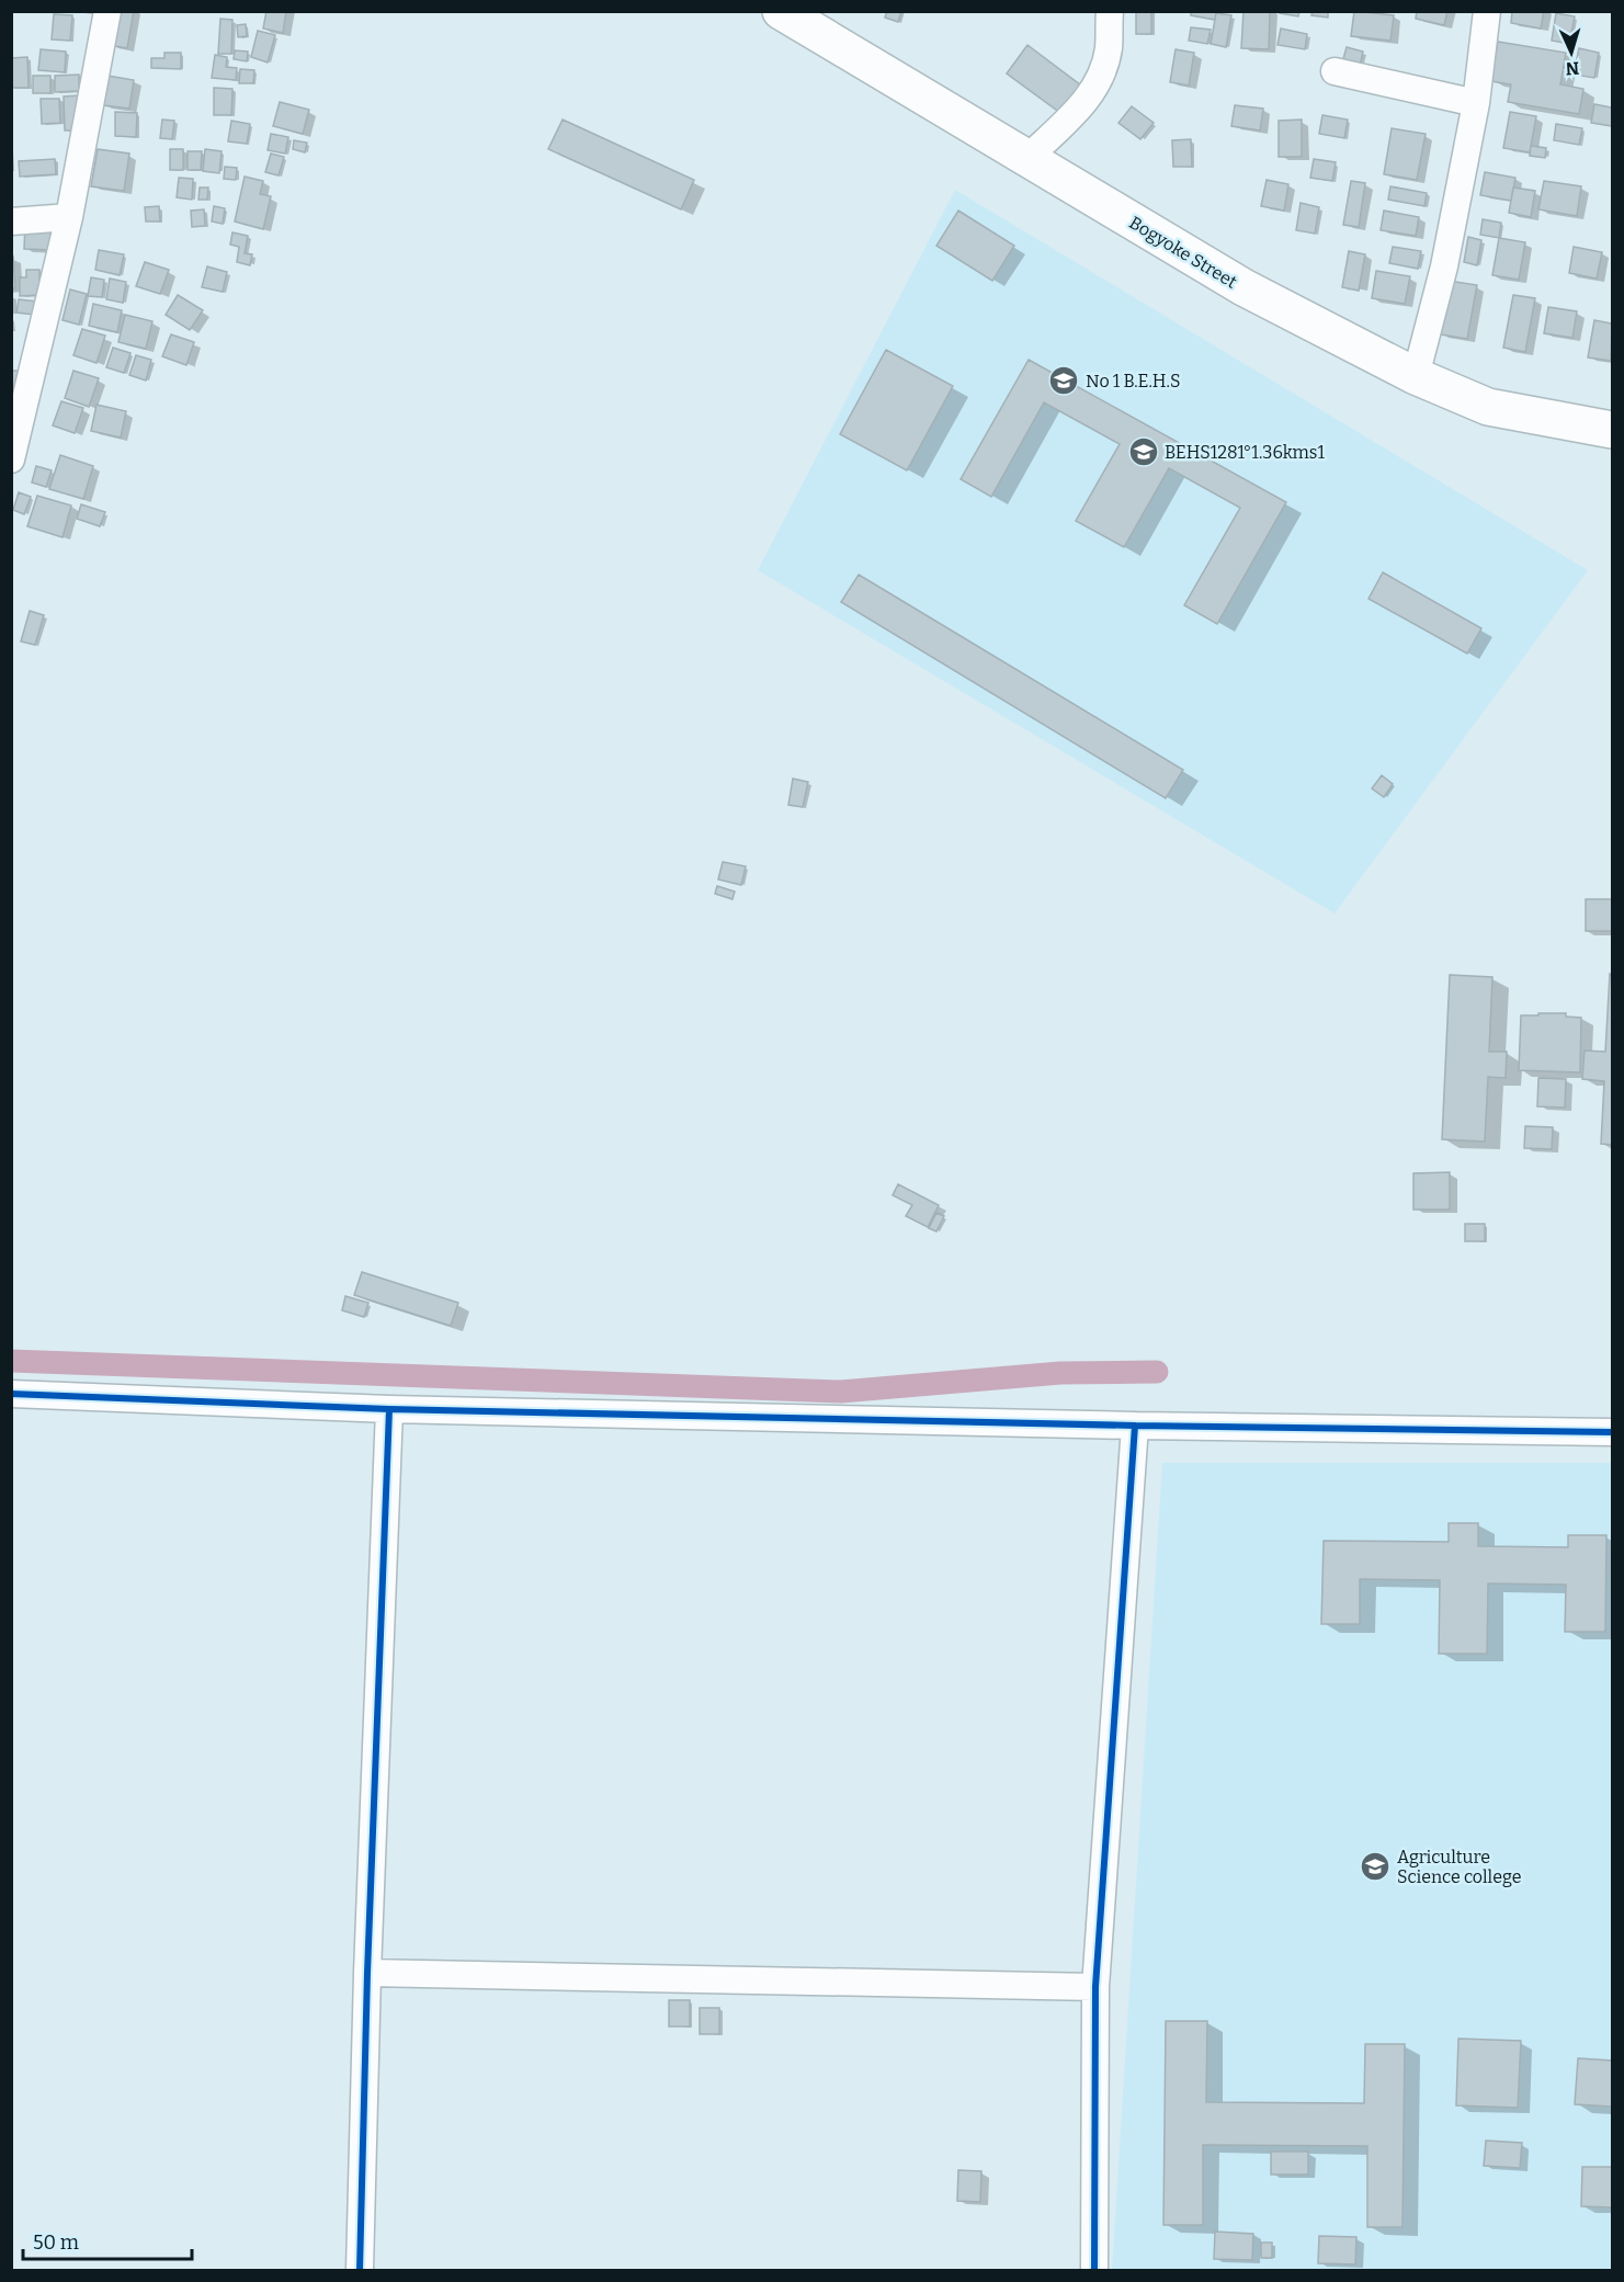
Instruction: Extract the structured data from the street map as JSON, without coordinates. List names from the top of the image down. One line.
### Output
{"streets":{"main road":["Bogyoke Street"]},"places":{"school or university":["No 1 B.E.H.S","BEHS1281°1.36kms1","Agriculture Science college"]},"scale_bar":"50 m","north":"bottom"}
